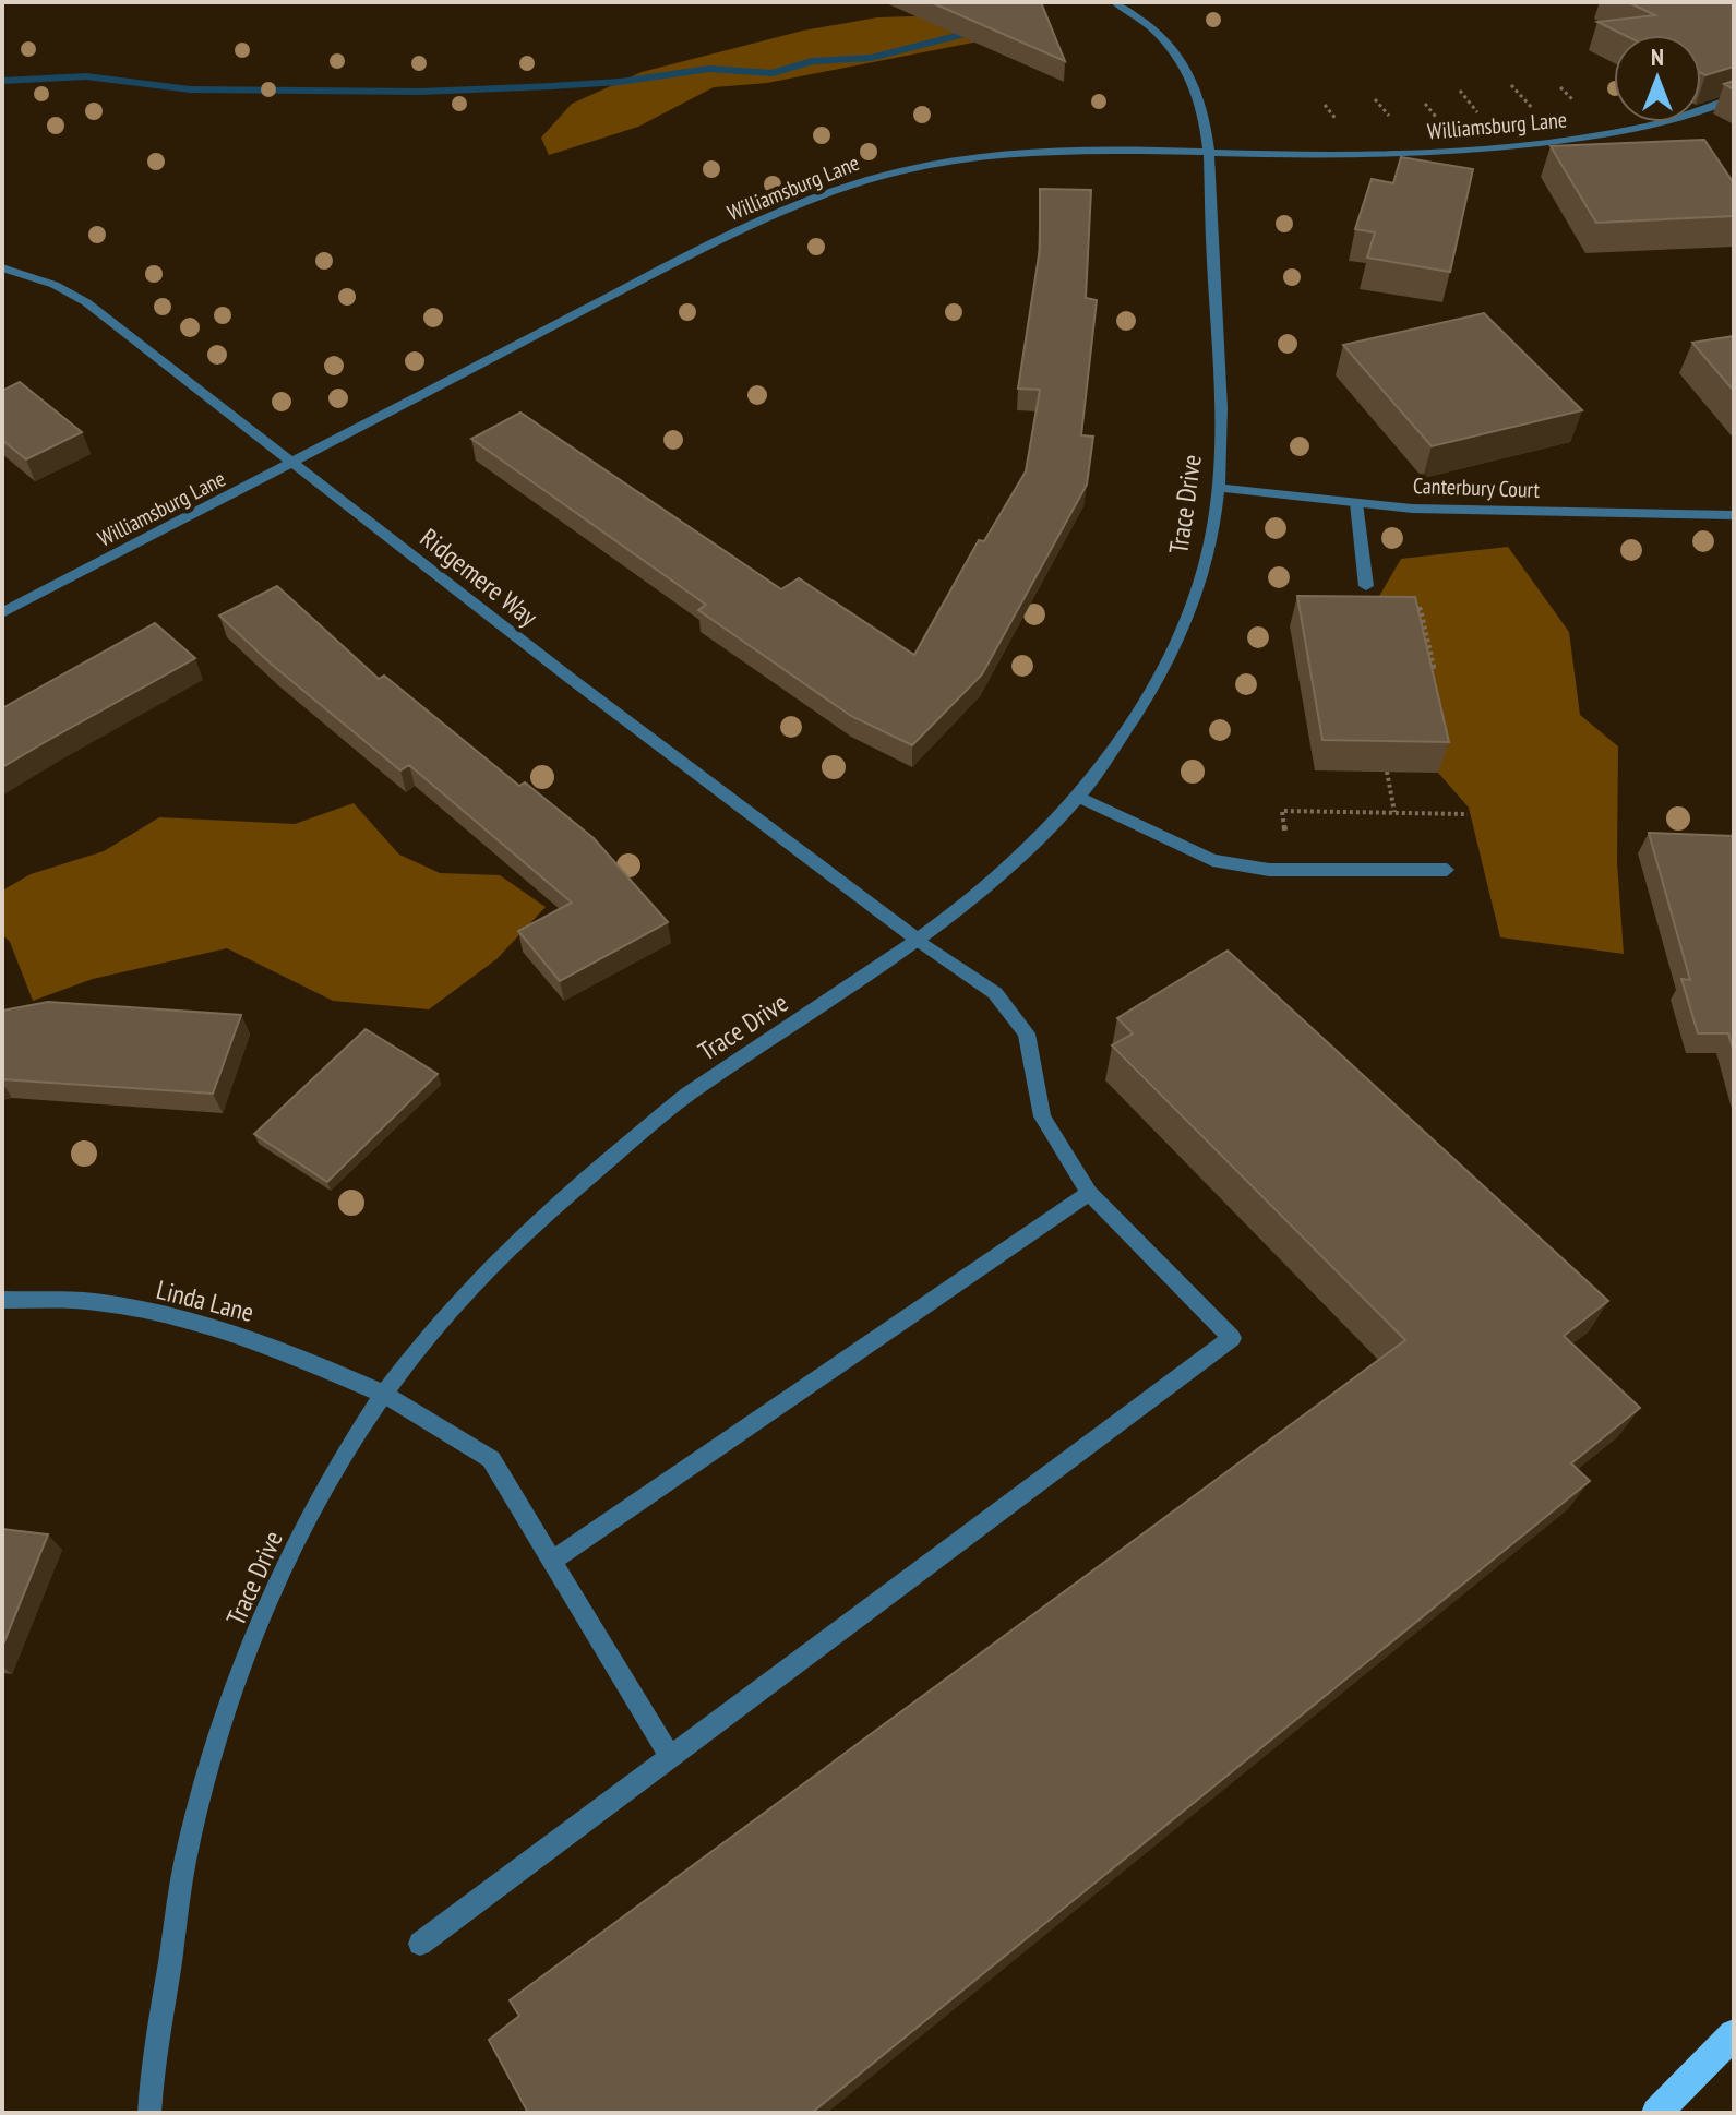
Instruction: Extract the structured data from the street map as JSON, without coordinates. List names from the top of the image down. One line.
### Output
{"streets":{"street":["Williamsburg Lane","Canterbury Court","Trace Drive","Ridgemere Way","Linda Lane"]},"crossings":[["Williamsburg Lane","Trace Drive"],["Williamsburg Lane","Ridgemere Way"],["Canterbury Court","Trace Drive"],["Trace Drive","Ridgemere Way"],["Trace Drive","Linda Lane"],["Ridgemere Way","Linda Lane"]],"north":"top"}
